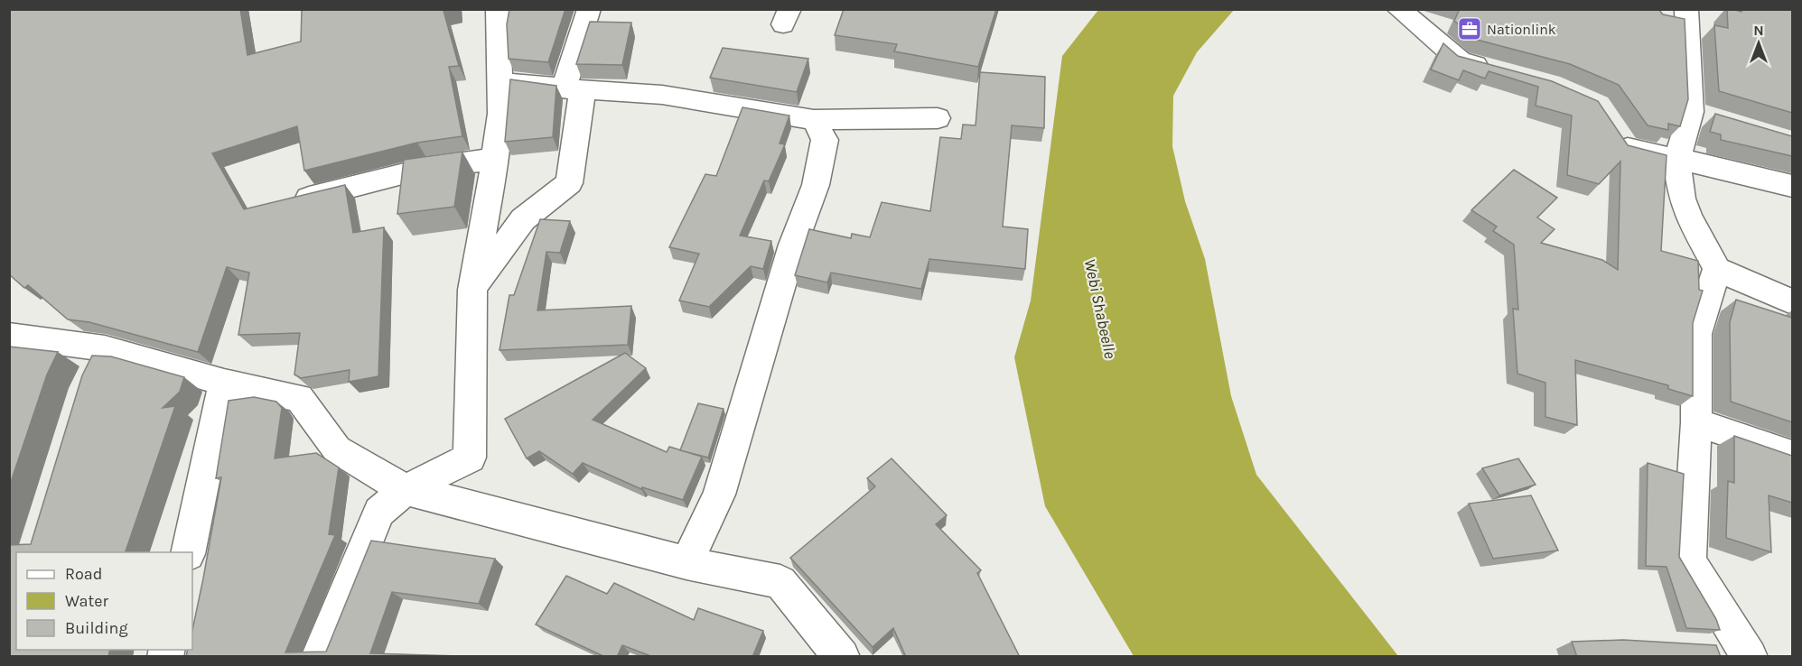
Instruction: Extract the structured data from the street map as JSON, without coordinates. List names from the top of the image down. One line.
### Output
{"water":["Webi Shabeelle"],"places":{"office":["Nationlink"]},"legend":["Road","Water","Building"],"north":"top"}
